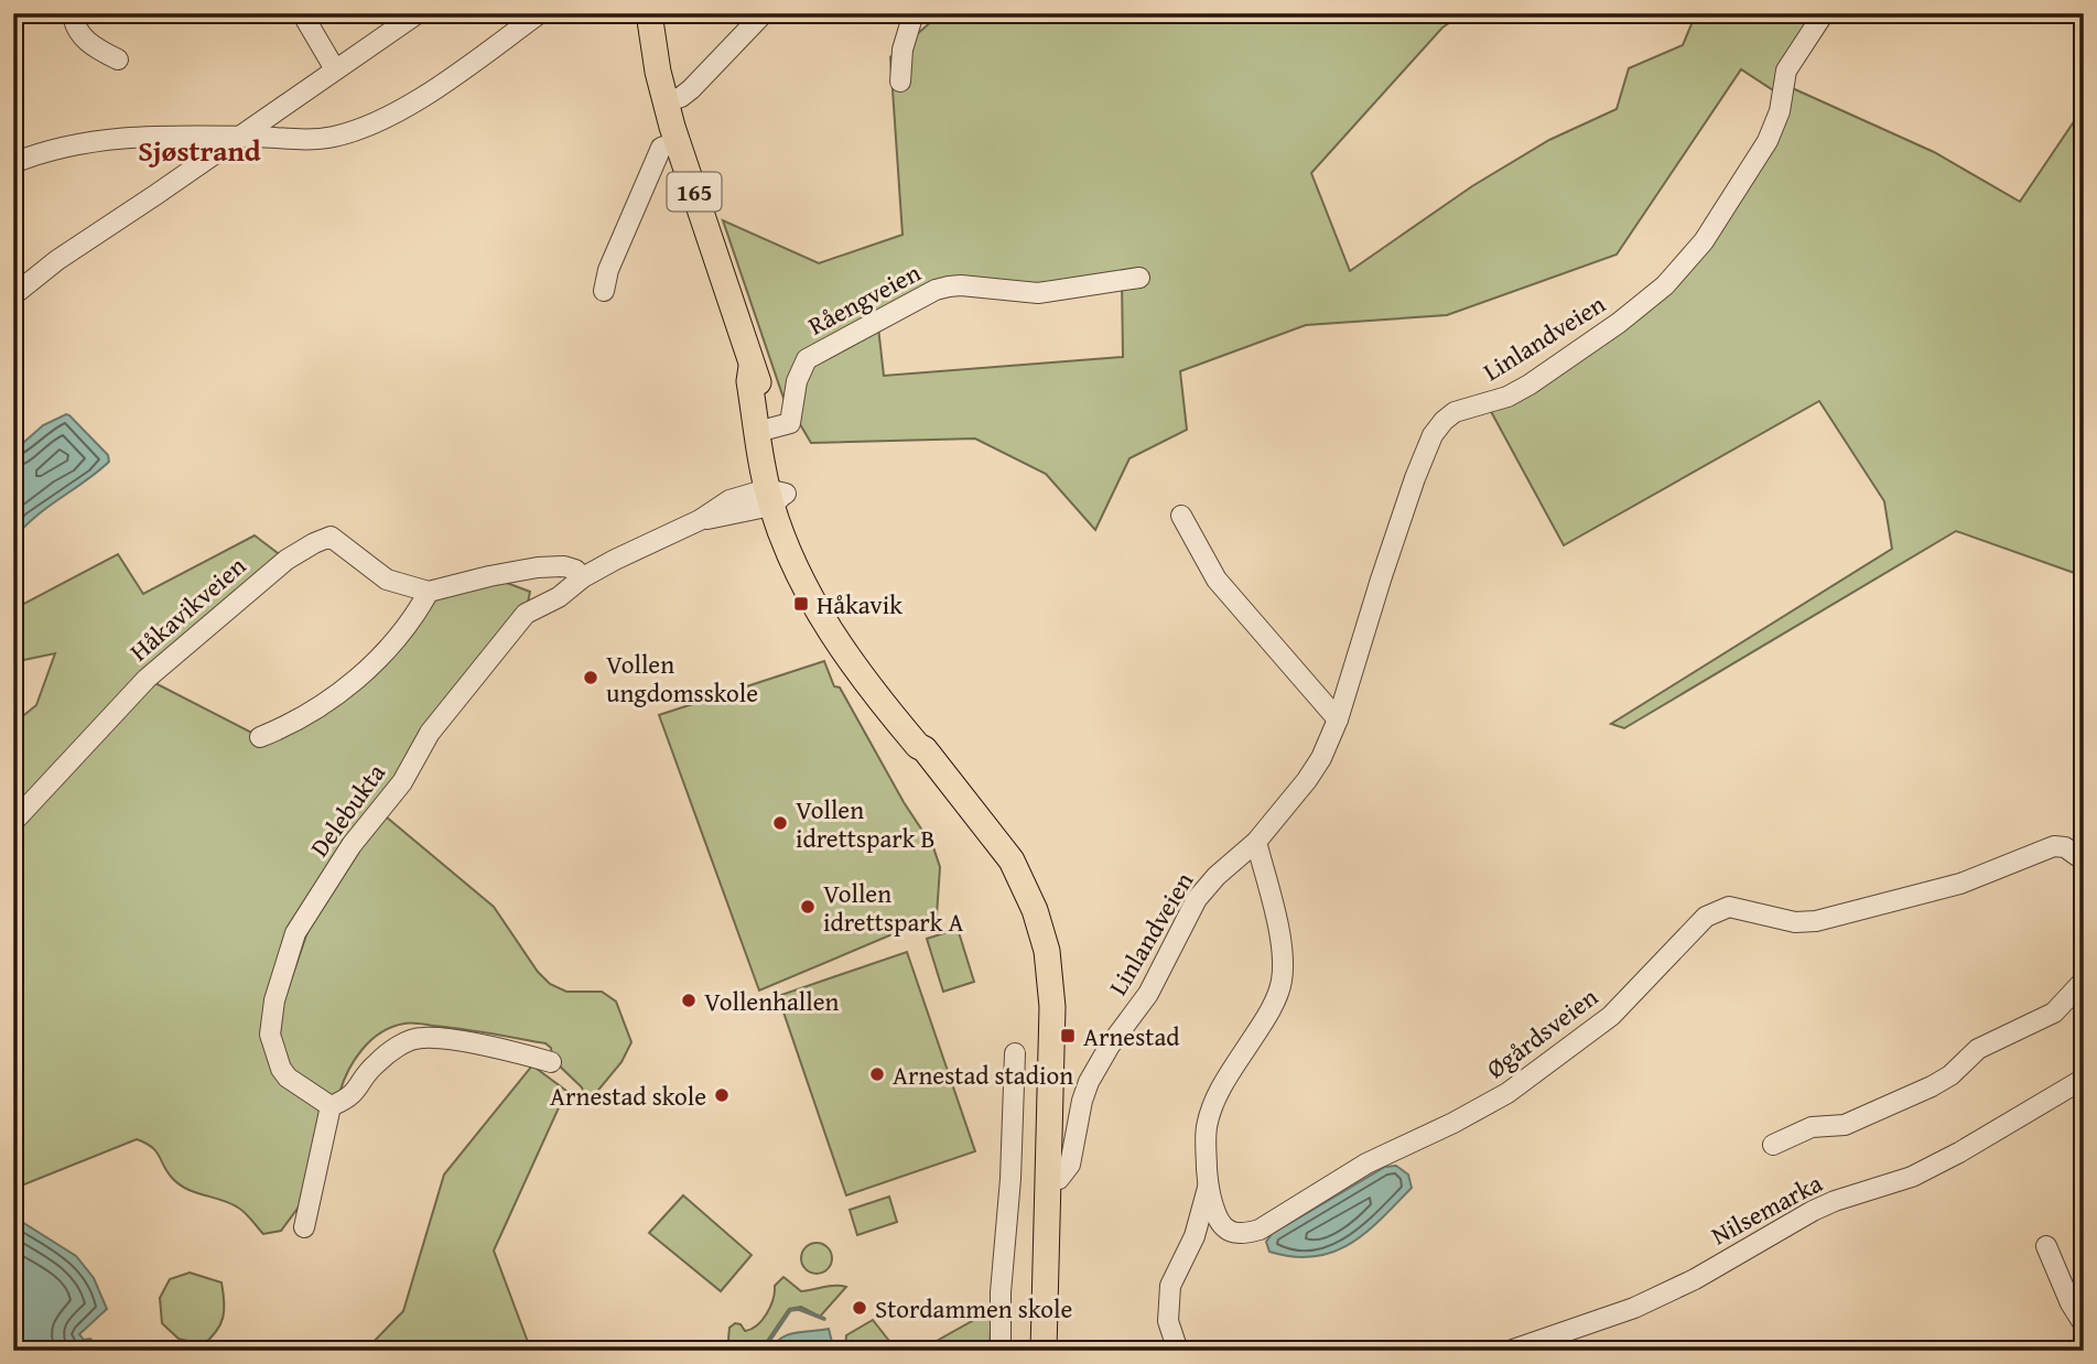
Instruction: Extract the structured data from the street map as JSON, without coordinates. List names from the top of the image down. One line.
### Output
{"streets":{"main road":["165"],"street":["Råengveien","Linlandveien","Håkavikveien","Delebukta","Øgårdsveien","Nilsemarka"]},"crossings":[["165","Råengveien"],["165","Linlandveien"]],"districts":["Sjøstrand"],"places":{"transit":["Håkavik","Arnestad"],"other":["Vollen ungdomsskole","Vollen idrettspark B","Vollen idrettspark A","Vollenhallen","Arnestad stadion","Arnestad skole","Stordammen skole"]}}
